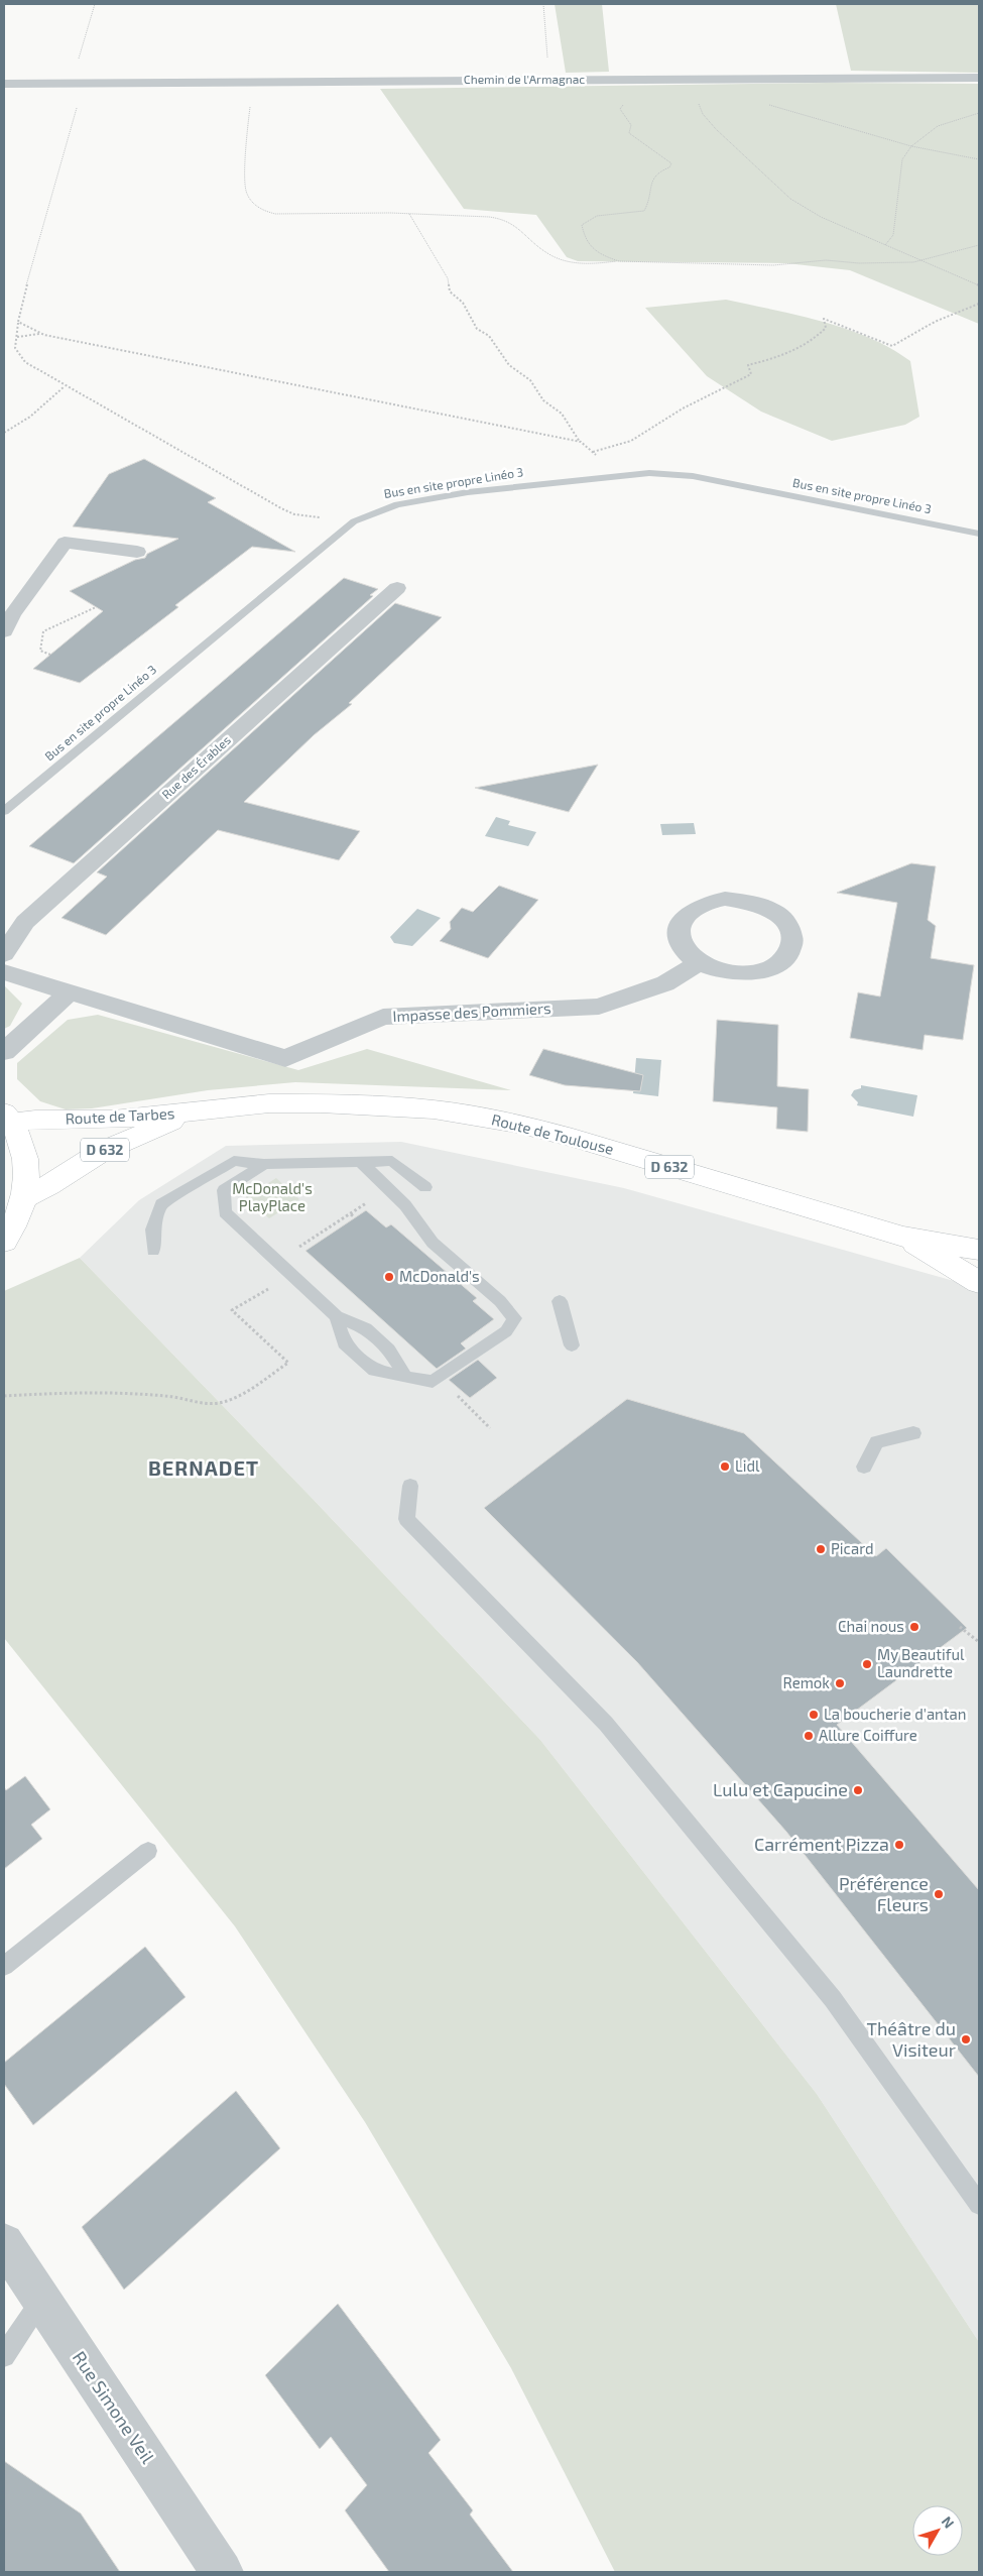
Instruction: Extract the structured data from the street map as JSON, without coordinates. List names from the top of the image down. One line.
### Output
{"streets":{"main road":["Route de Tarbes","Route de Toulouse","D 632"],"street":["Chemin de l'Armagnac","Rue des Érables","Impasse des Pommiers","Rue Simone Veil"],"lane":["Bus en site propre Linéo 3"]},"crossings":[["Route de Tarbes","Route de Toulouse"]],"districts":["BERNADET"],"parks":["McDonald's PlayPlace"],"places":["McDonald's","Lidl","Picard","Chai nous","My Beautiful Laundrette","Remok","La boucherie d'antan","Allure Coiffure","Lulu et Capucine","Carrément Pizza","Préférence Fleurs","Théâtre du Visiteur"],"north":"top right"}
